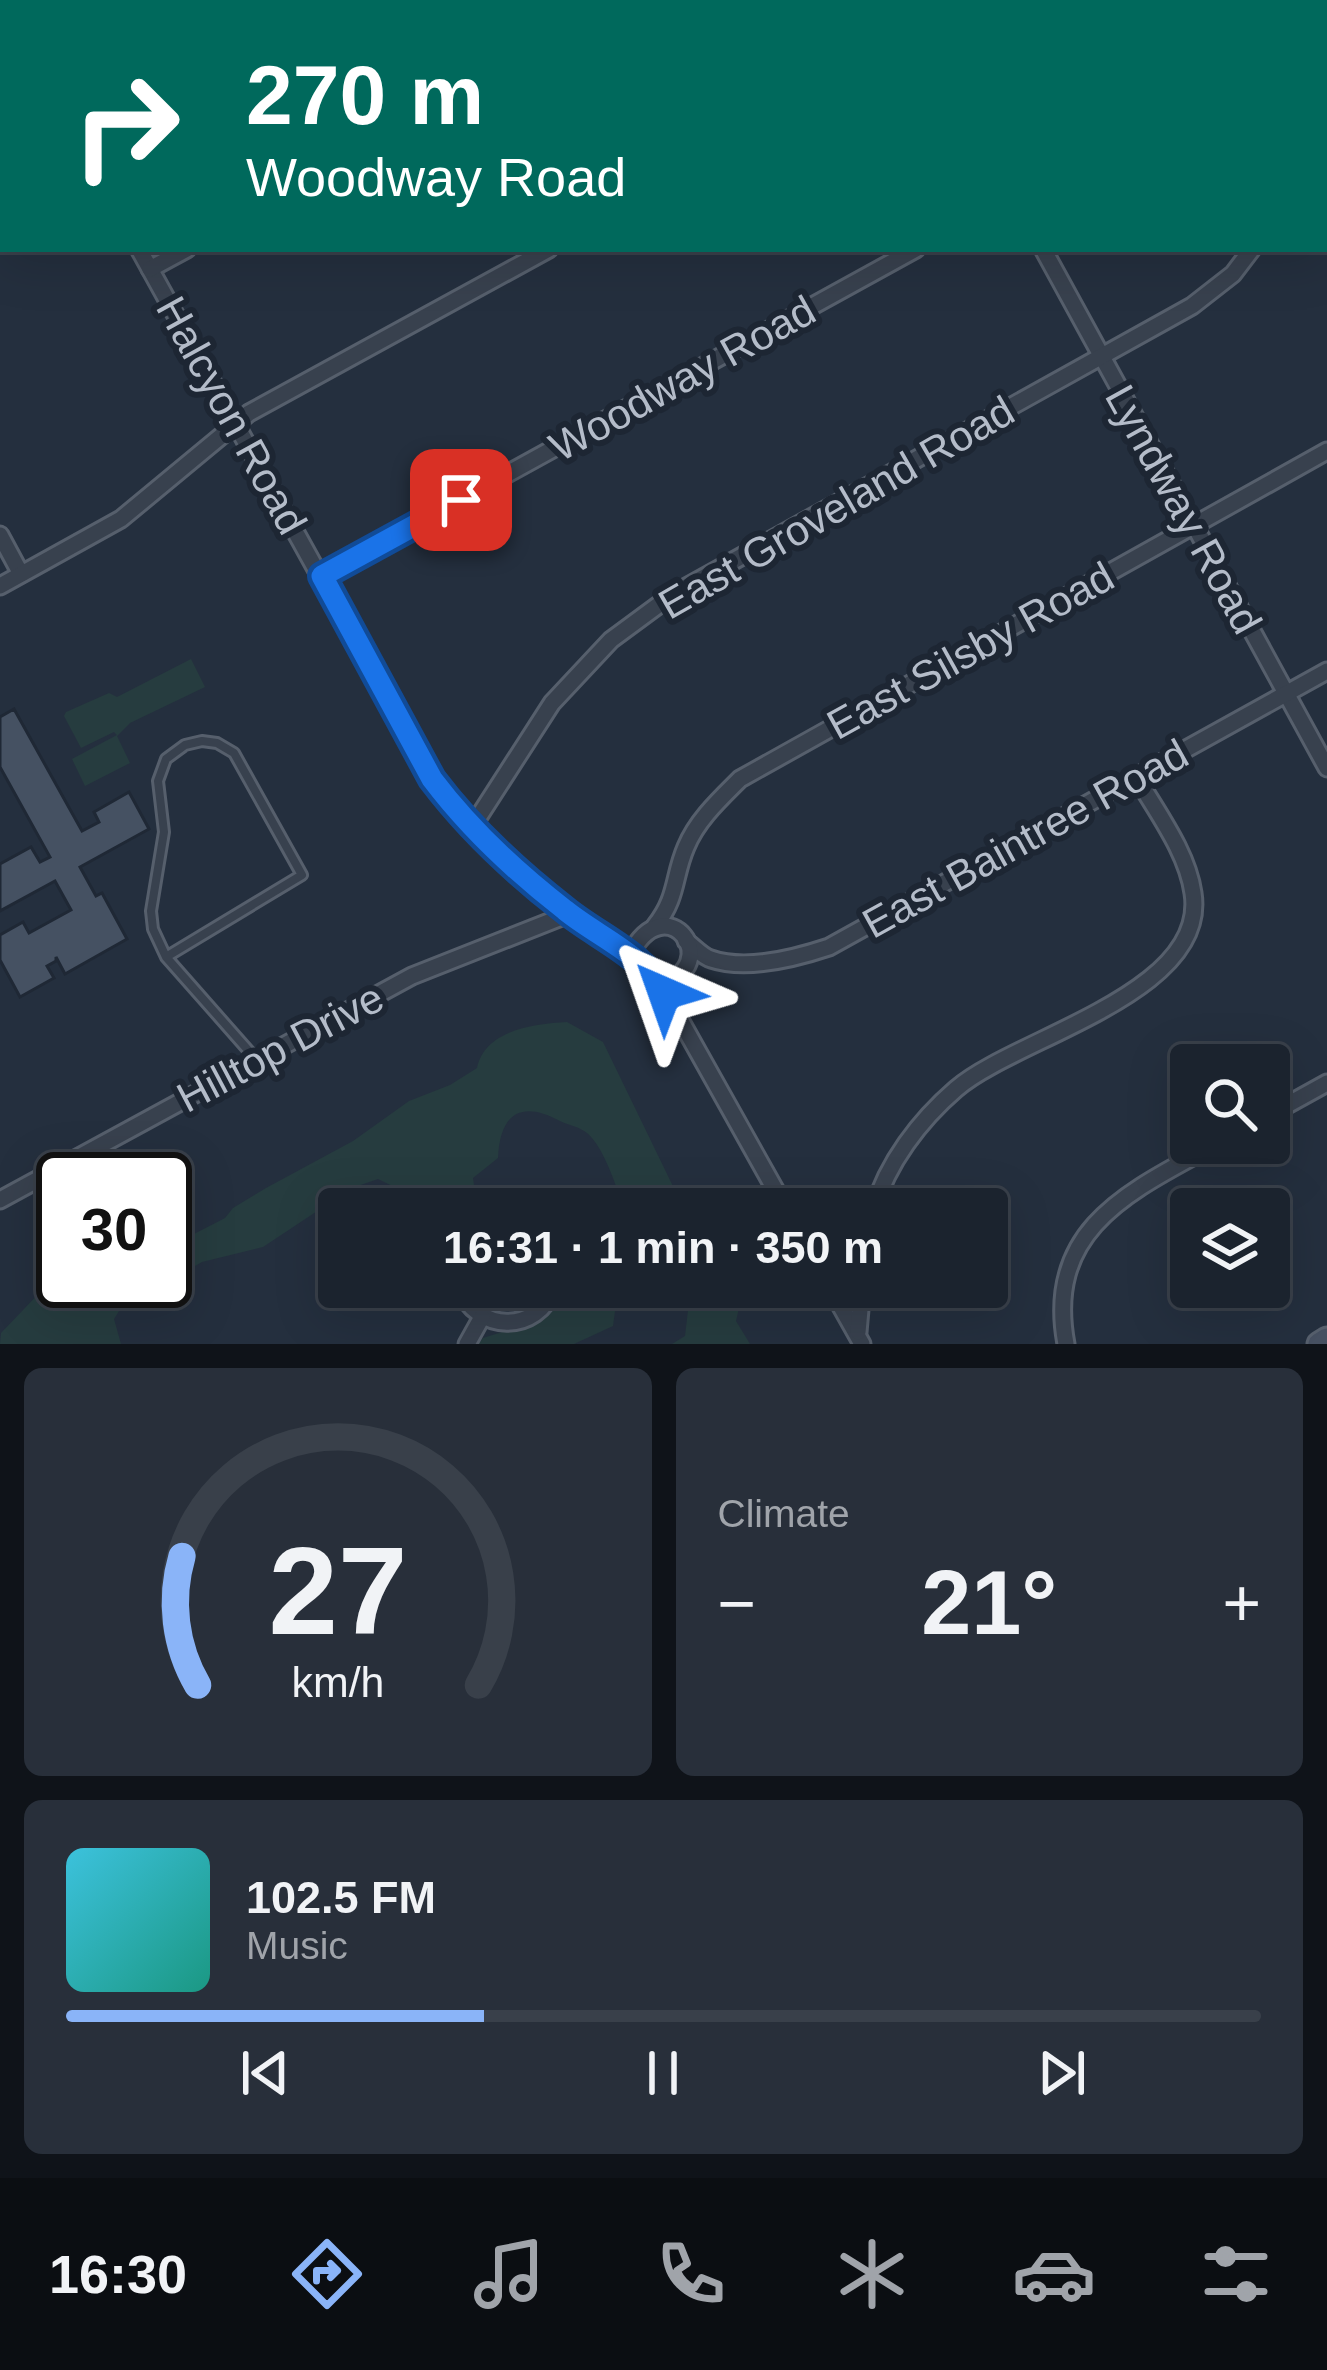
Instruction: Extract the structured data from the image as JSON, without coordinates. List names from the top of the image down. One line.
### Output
{"streets":{"street":["Woodway Road","Halcyon Road","East Groveland Road","Lyndway Road","East Silsby Road","East Baintree Road","Hilltop Drive"]},"crossings":[["Woodway Road","Halcyon Road"],["Halcyon Road","East Groveland Road"],["Halcyon Road","East Silsby Road"],["Halcyon Road","Hilltop Drive"],["East Groveland Road","Lyndway Road"],["Lyndway Road","East Silsby Road"],["Lyndway Road","East Baintree Road"]],"page":{"turn":["270 m","Woodway Road"],"limit":"30","trip":"16:31 · 1 min · 350 m","tile":"Climate","heat":["−","21°","+"],"song":["102.5 FM","Music"],"tabs":"16:30","gauge":["27","km/h"]}}
